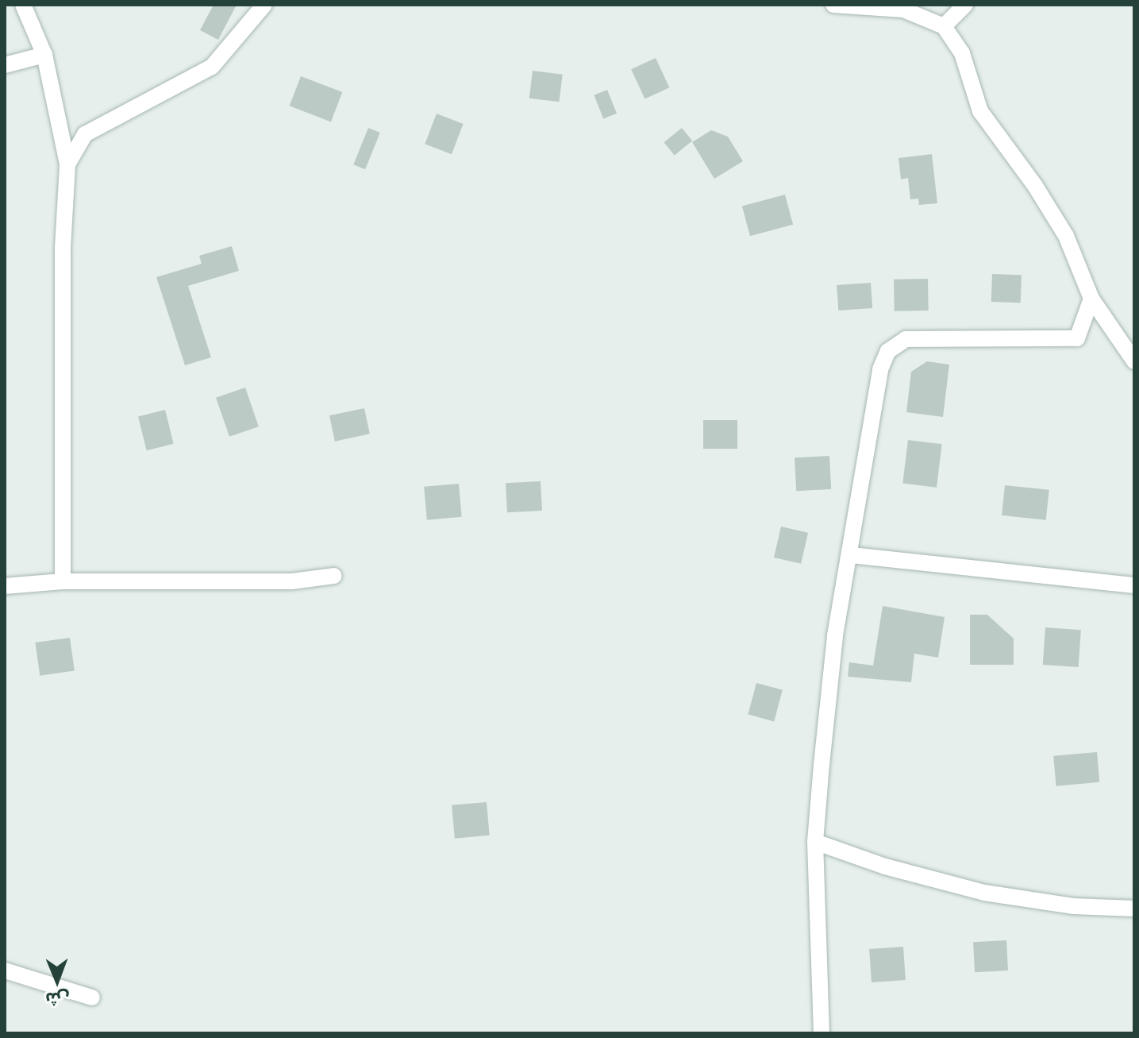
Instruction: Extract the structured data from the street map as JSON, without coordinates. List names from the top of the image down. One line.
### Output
{"north":"bottom"}
